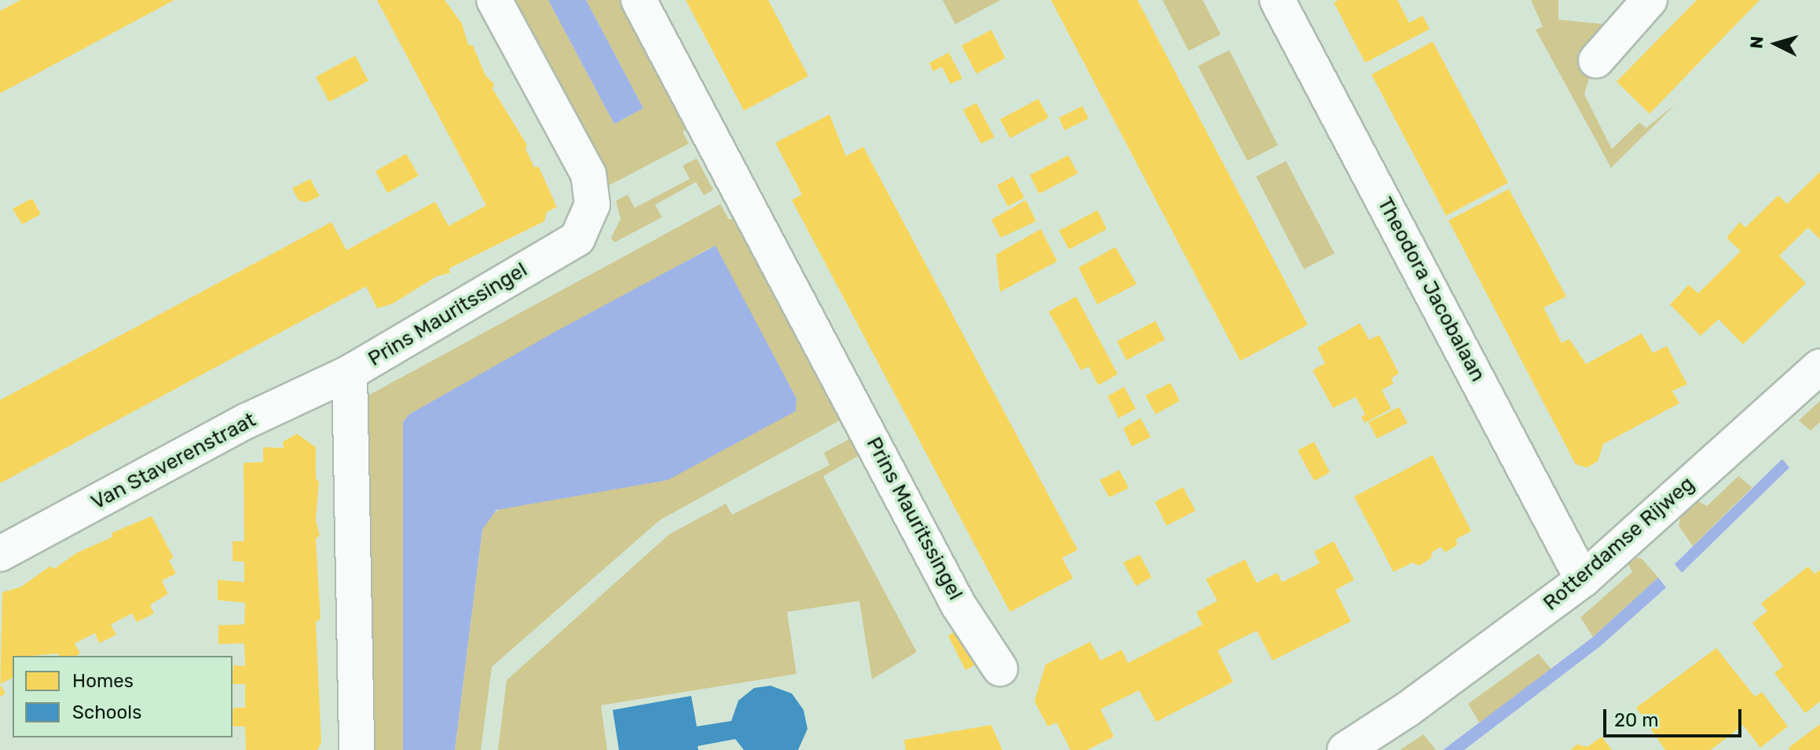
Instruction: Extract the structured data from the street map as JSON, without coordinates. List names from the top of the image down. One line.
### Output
{"streets":{"street":["Theodora Jacobalaan","Prins Mauritssingel","Van Staverenstraat","Rotterdamse Rijweg"]},"crossings":[["Theodora Jacobalaan","Rotterdamse Rijweg"],["Prins Mauritssingel","Van Staverenstraat"]],"legend":["Homes","Schools"],"scale_bar":"20 m","north":"left"}
